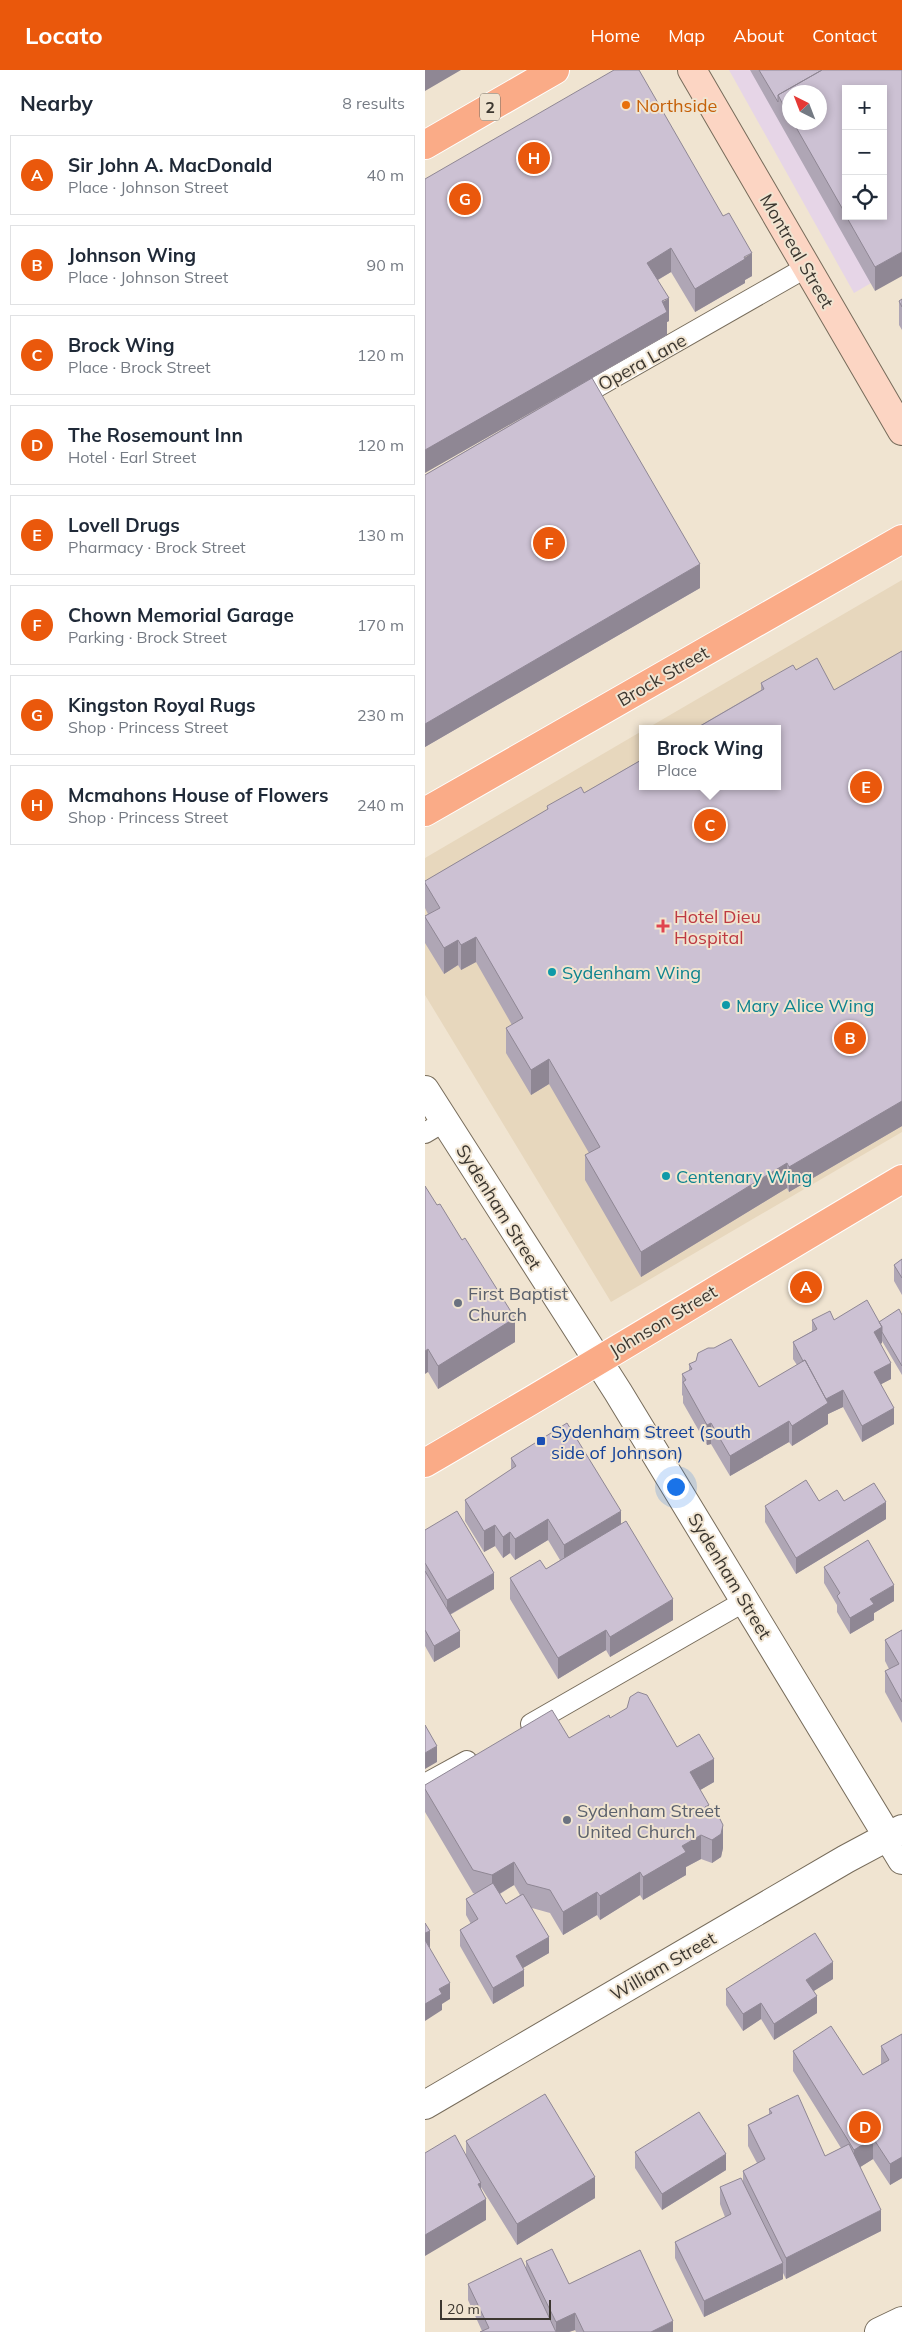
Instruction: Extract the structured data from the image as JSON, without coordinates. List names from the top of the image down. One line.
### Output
{"streets":{"main road":["2","Montreal Street","Brock Street","Johnson Street"],"street":["Sydenham Street","William Street"],"lane":["Opera Lane"]},"crossings":[["Montreal Street","Opera Lane"],["Sydenham Street","Johnson Street"],["Sydenham Street","William Street"]],"places":{"other":["Northside","Sydenham Wing","Mary Alice Wing","Centenary Wing","First Baptist Church","Sydenham Street United Church"],"health":["Hotel Dieu Hospital"],"transit":["Sydenham Street (south side of Johnson)"]},"scale_bar":"20 m","north":"top left","page":{"header":"Locato","nav":["Home","Map","About","Contact"],"heading":["Nearby","8 results"],"map_buttons":["+","−"],"list":[{"mark":"A","name":"Sir John A. MacDonald","note":"Place · Johnson Street","value":"40 m"},{"mark":"B","name":"Johnson Wing","note":"Place · Johnson Street","value":"90 m"},{"mark":"C","name":"Brock Wing","note":"Place · Brock Street","value":"120 m"},{"mark":"D","name":"The Rosemount Inn","note":"Hotel · Earl Street","value":"120 m"},{"mark":"E","name":"Lovell Drugs","note":"Pharmacy · Brock Street","value":"130 m"},{"mark":"F","name":"Chown Memorial Garage","note":"Parking · Brock Street","value":"170 m"},{"mark":"G","name":"Kingston Royal Rugs","note":"Shop · Princess Street","value":"230 m"},{"mark":"H","name":"Mcmahons House of Flowers","note":"Shop · Princess Street","value":"240 m"}],"pins":["H","G","F","E","C","B","A","D"],"popup":["Brock Wing","Place"],"scale":"20 m"}}
